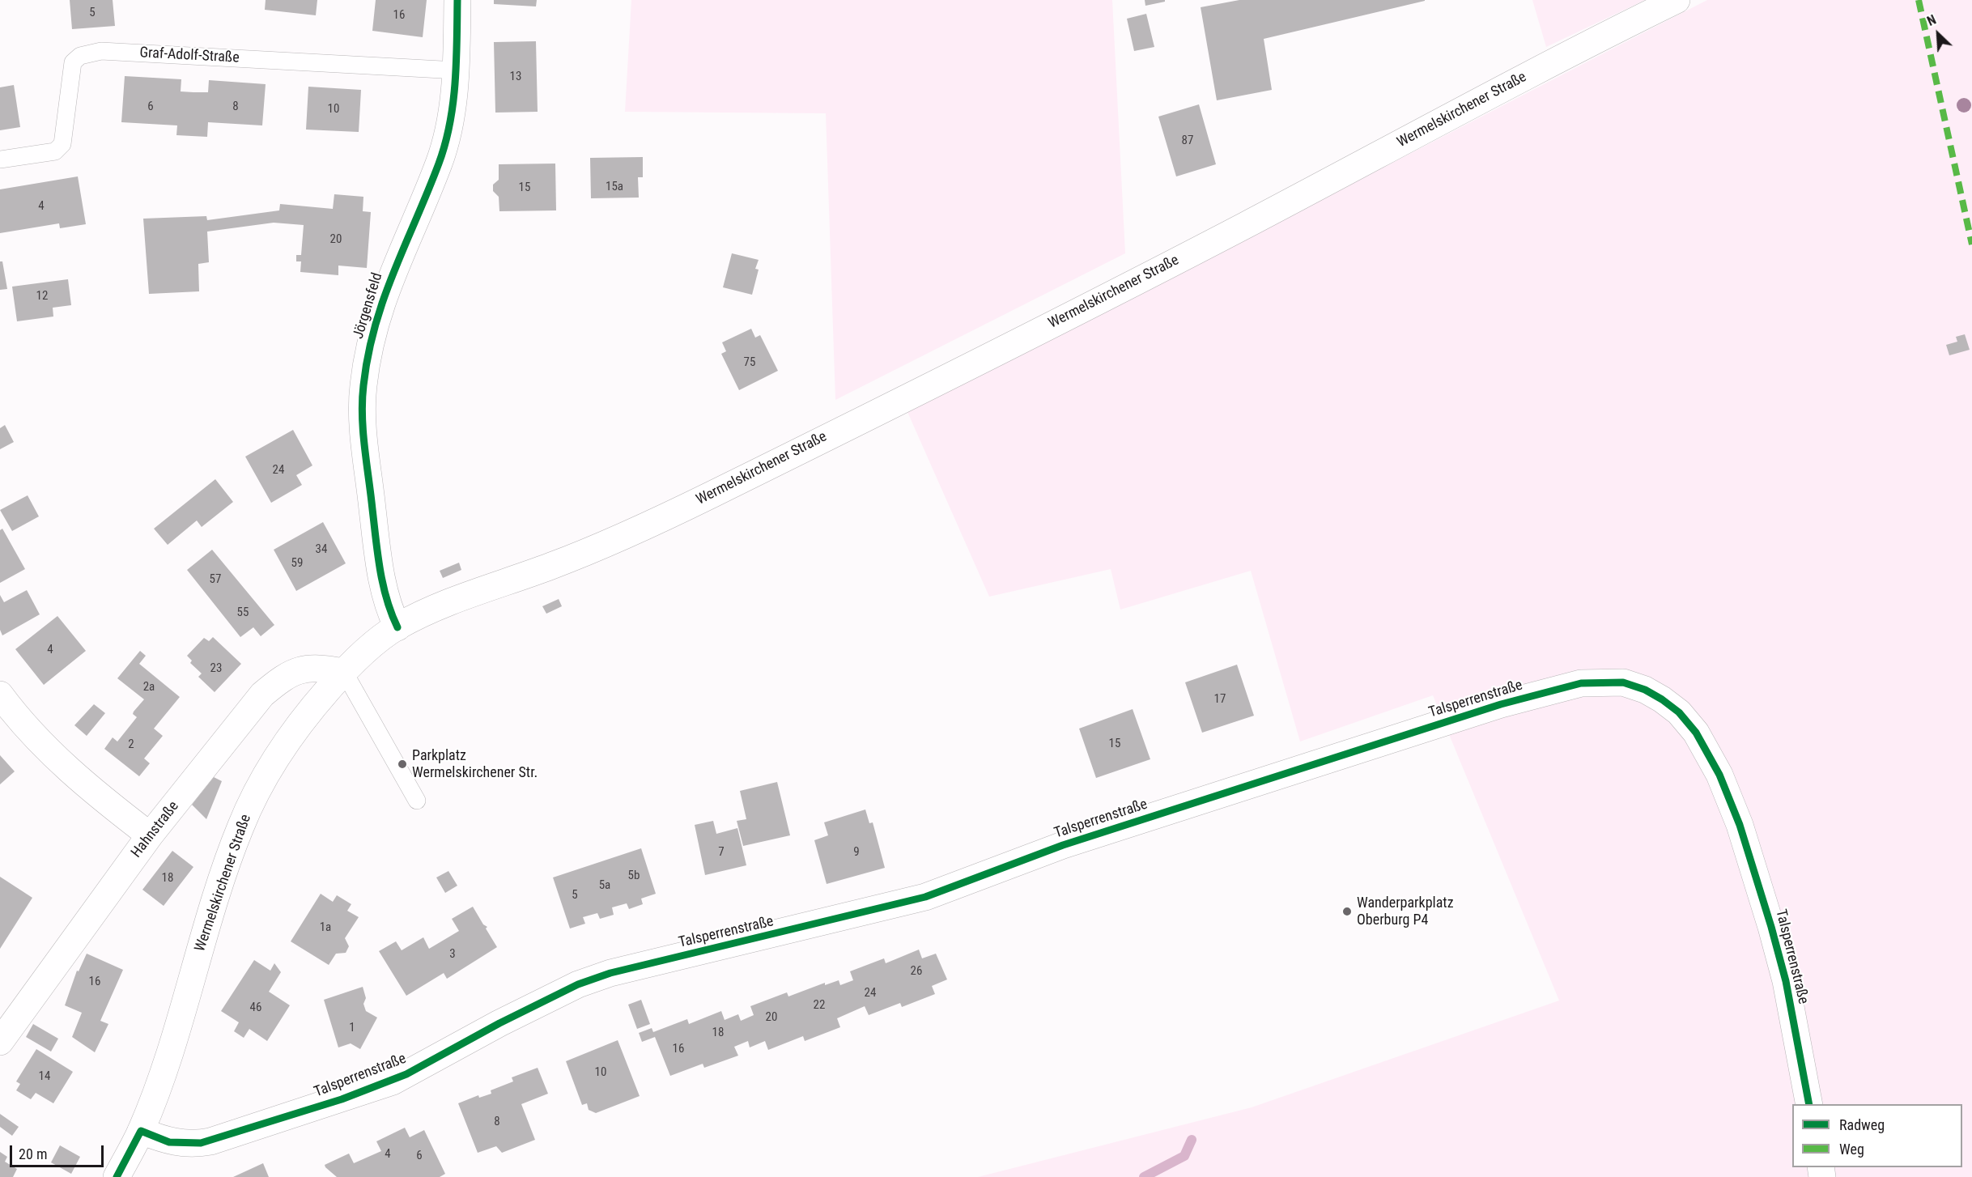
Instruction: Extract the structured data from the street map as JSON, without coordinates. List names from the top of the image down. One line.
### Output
{"streets":{"street":["Wermelskirchener Straße","Jörgensfeld","Talsperrenstraße","Hahnstraße"],"lane":["Graf-Adolf-Straße"]},"crossings":[["Graf-Adolf-Straße","Jörgensfeld"],["Wermelskirchener Straße","Jörgensfeld"],["Wermelskirchener Straße","Talsperrenstraße"],["Wermelskirchener Straße","Hahnstraße"]],"places":["Parkplatz Wermelskirchener Str.","Wanderparkplatz Oberburg P4"],"house_numbers":["5","16","13","6","8","10","87","15a","15","4","20","12","75","24","34","59","57","55","4","23","2a","17","15","2","7","9","5b","18","5a","5","1a","3","26","16","24","22","46","20","1","18","16","10","14","8","4","6"],"legend":["Radweg","Weg"],"scale_bar":"20 m","north":"top left"}
